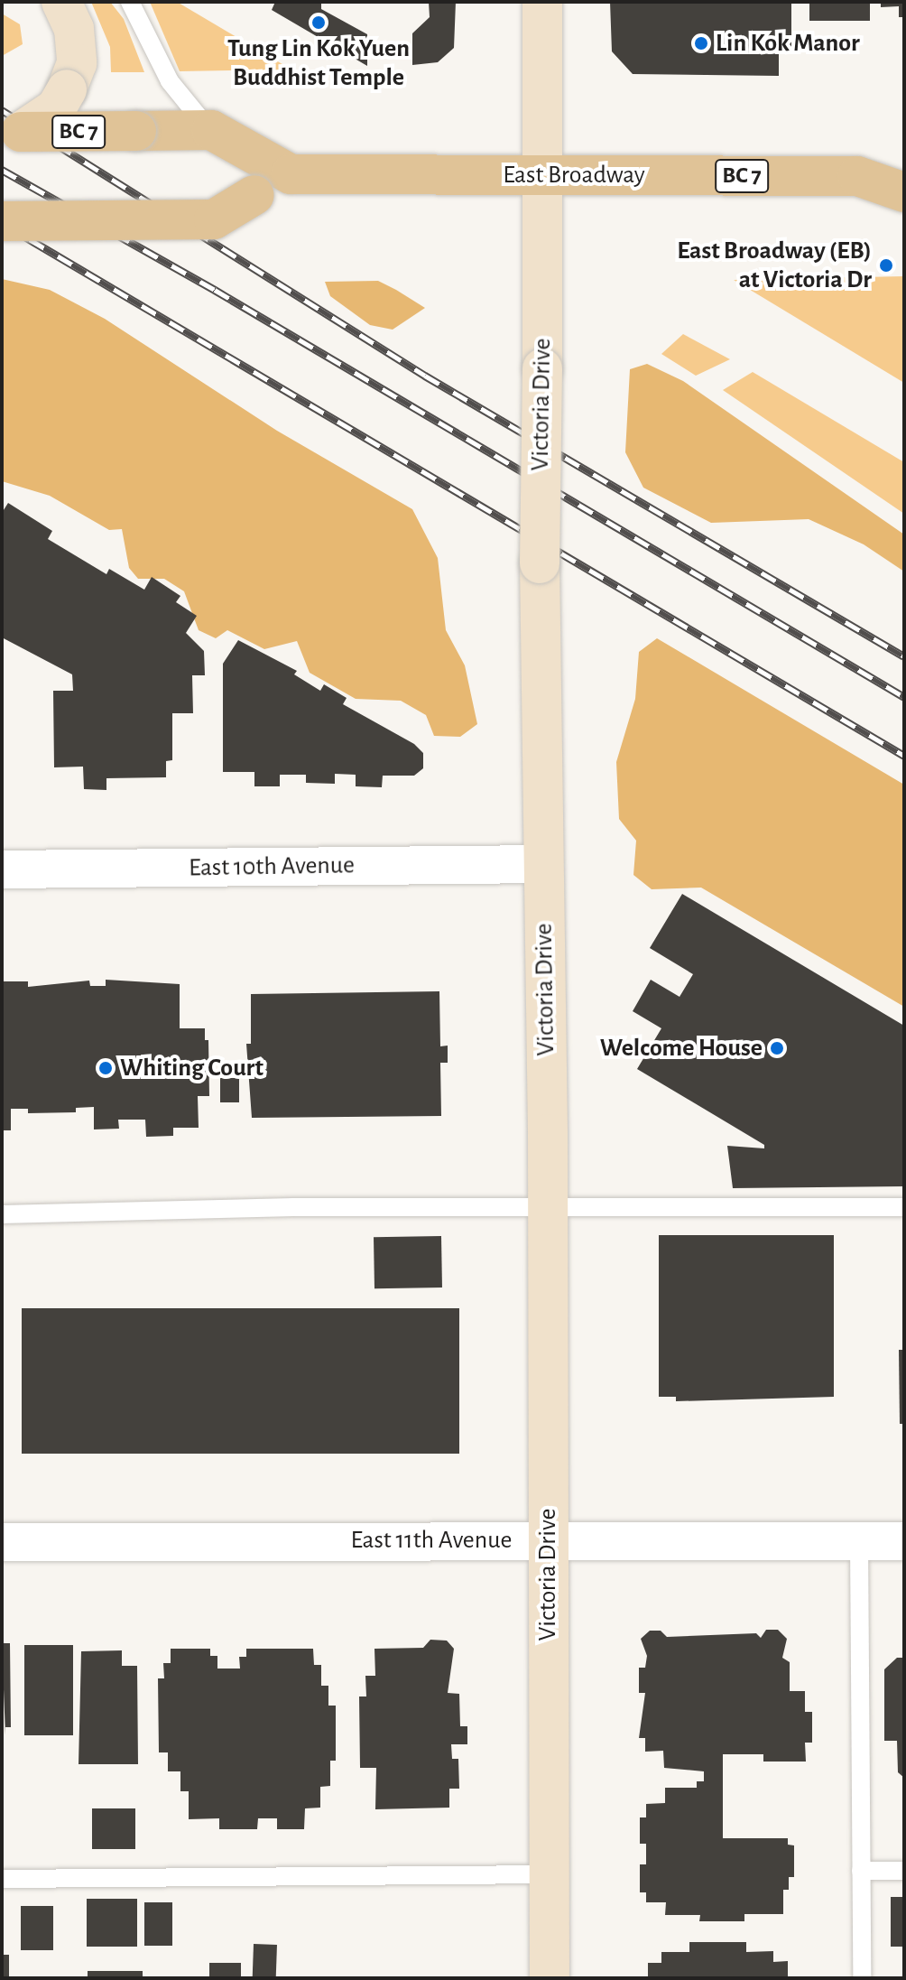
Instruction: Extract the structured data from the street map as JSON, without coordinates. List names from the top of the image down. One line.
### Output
{"streets":{"main road":["BC 7","East Broadway"],"street":["Victoria Drive","East 10th Avenue","East 11th Avenue"]},"crossings":[["East Broadway","Victoria Drive"],["Victoria Drive","East 10th Avenue"],["Victoria Drive","East 11th Avenue"]],"places":["Tung Lin Kok Yuen Buddhist Temple","Lin Kok Manor","East Broadway (EB) at Victoria Dr","Welcome House","Whiting Court"]}
